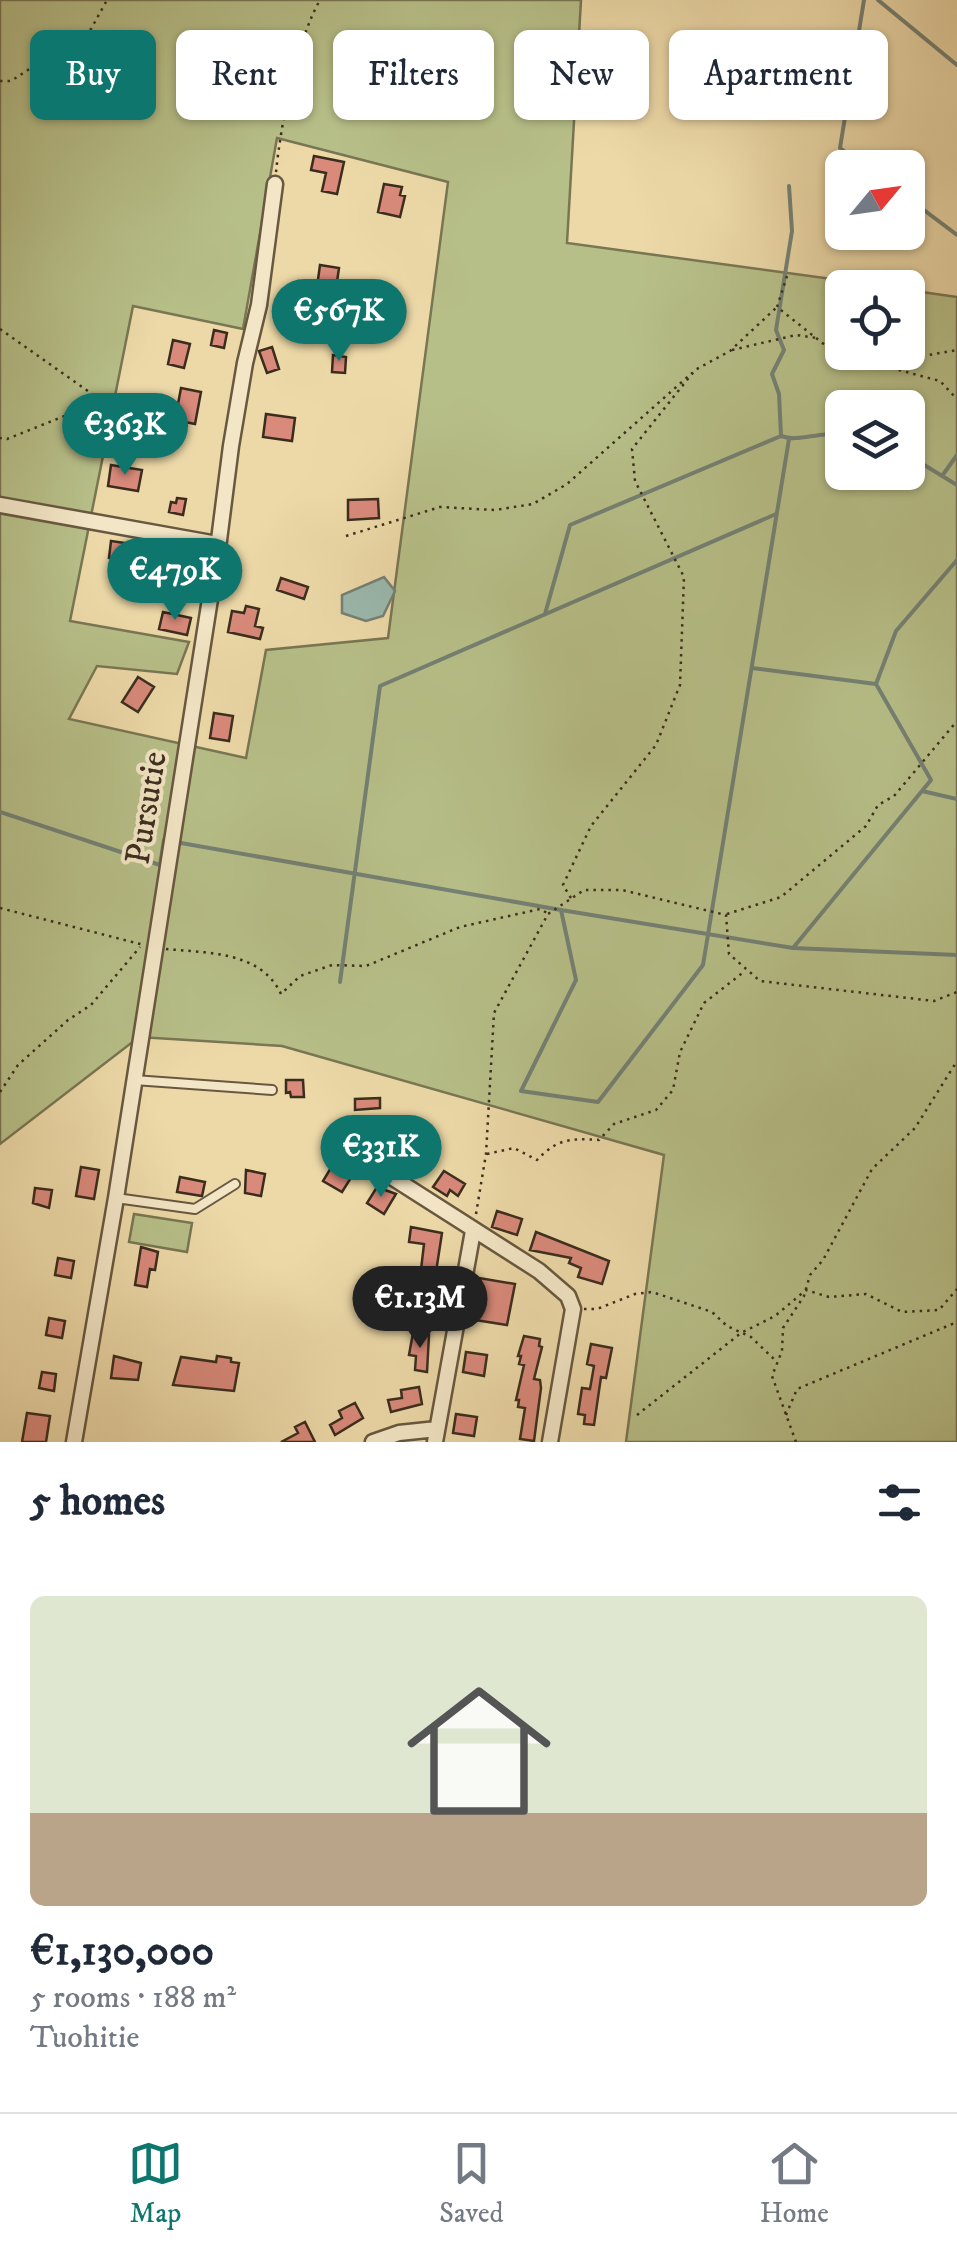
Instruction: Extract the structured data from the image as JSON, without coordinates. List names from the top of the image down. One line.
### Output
{"streets":{"street":["Pursutie"]},"north":"top right","page":{"chip":["Buy","Rent","Filters","New","Apartment"],"price":["€567K","€363K","€479K","€331K","€1.13M"],"heading":"5 homes","list":[{"name":"€1,130,000","note":"5 rooms · 188 m² · Tuohitie"}],"tabs":["Map","Saved","Home"]}}
